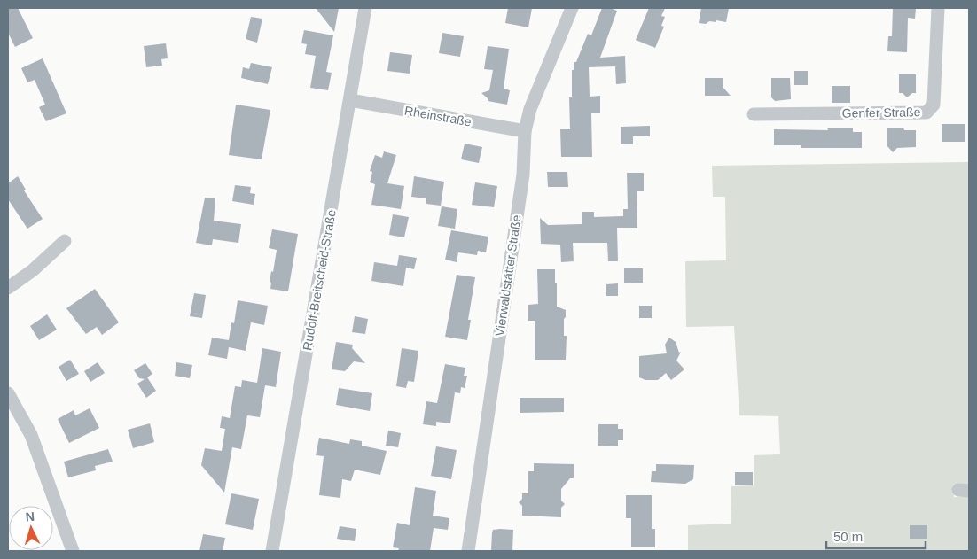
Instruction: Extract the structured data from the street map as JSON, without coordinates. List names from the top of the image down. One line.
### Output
{"streets":{"street":["Genfer Straße","Rheinstraße","Vierwaldstätter Straße","Rudolf-Breitscheid-Straße"]},"crossings":[["Rheinstraße","Vierwaldstätter Straße"],["Rheinstraße","Rudolf-Breitscheid-Straße"]],"scale_bar":"50 m","north":"top"}
